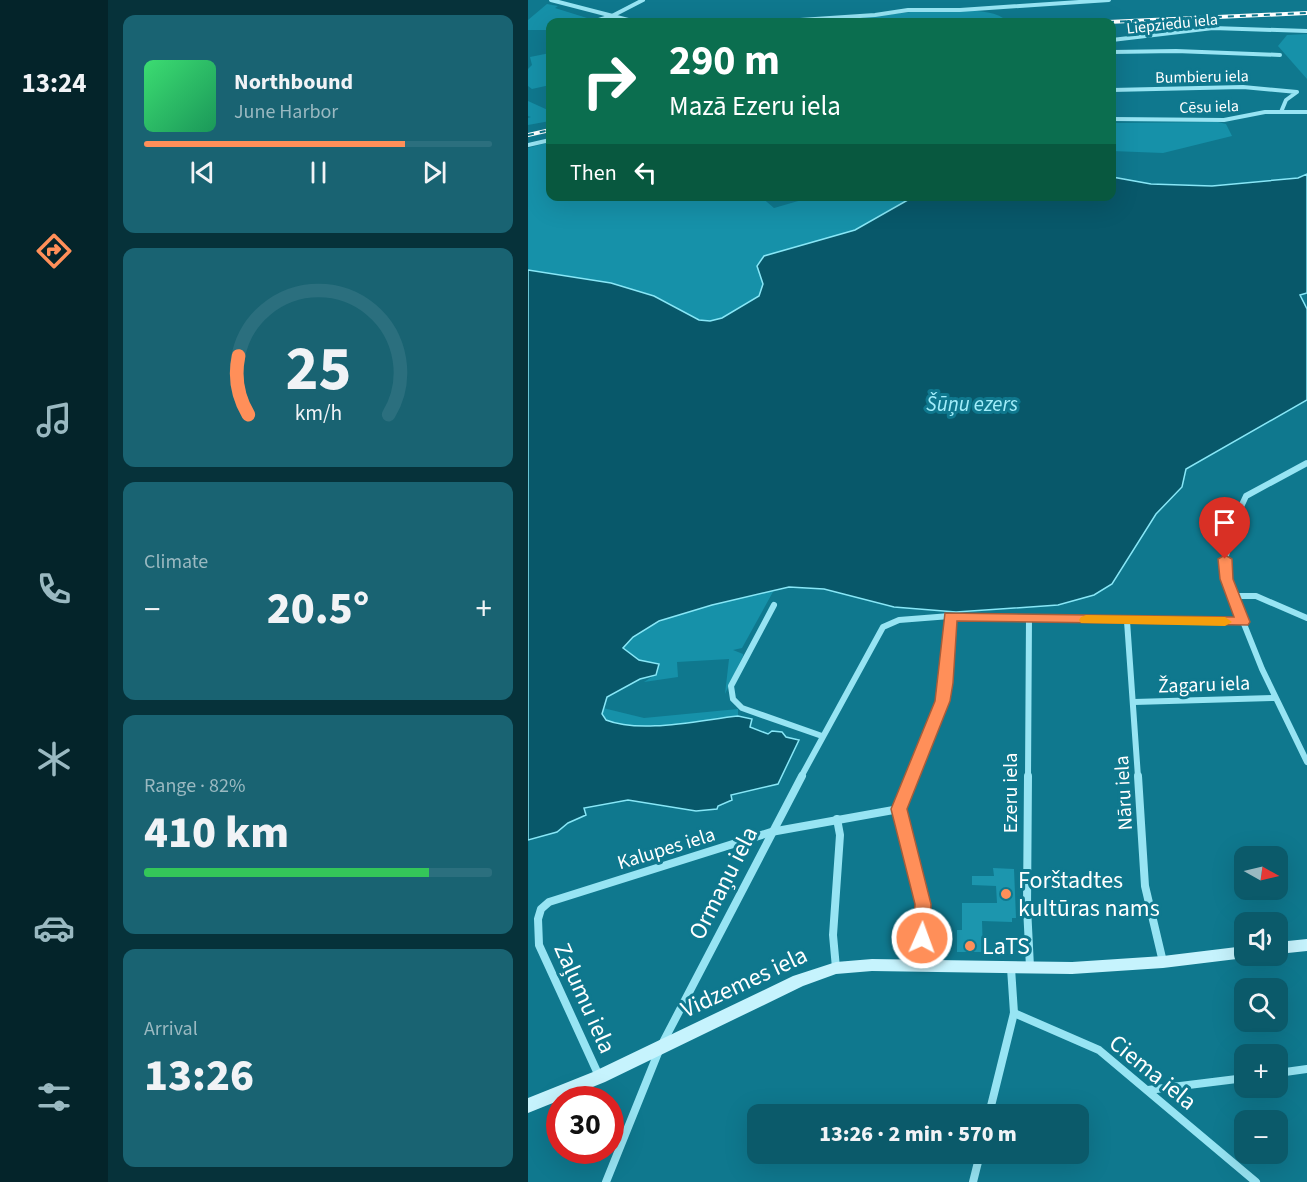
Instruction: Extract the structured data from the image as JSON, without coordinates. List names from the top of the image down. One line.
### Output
{"streets":{"street":["Liepziedu iela","Bumbieru iela","Cēsu iela","Žagaru iela","Ezeru iela","Nāru iela","Kalupes iela","Ormaņu iela","Vidzemes iela","Zaļumu iela","Ciema iela"]},"crossings":[["Bumbieru iela","Cēsu iela"],["Žagaru iela","Nāru iela"],["Ezeru iela","Vidzemes iela"],["Nāru iela","Vidzemes iela"],["Kalupes iela","Ormaņu iela"],["Kalupes iela","Zaļumu iela"],["Ormaņu iela","Vidzemes iela"],["Vidzemes iela","Zaļumu iela"]],"water":["Šūņu ezers"],"places":["Forštadtes kultūras nams","LaTS"],"north":"right","page":{"tabs":"13:24","turn":["290 m","Mazā Ezeru iela"],"song":["Northbound","June Harbor"],"then":"Then","tile":["Climate",["Range · 82%","410 km"],["Arrival","13:26"]],"heat":["−","20.5°","+"],"map_buttons":["+","−"],"limit":"30","trip":"13:26 · 2 min · 570 m","gauge":["25","km/h"]}}
